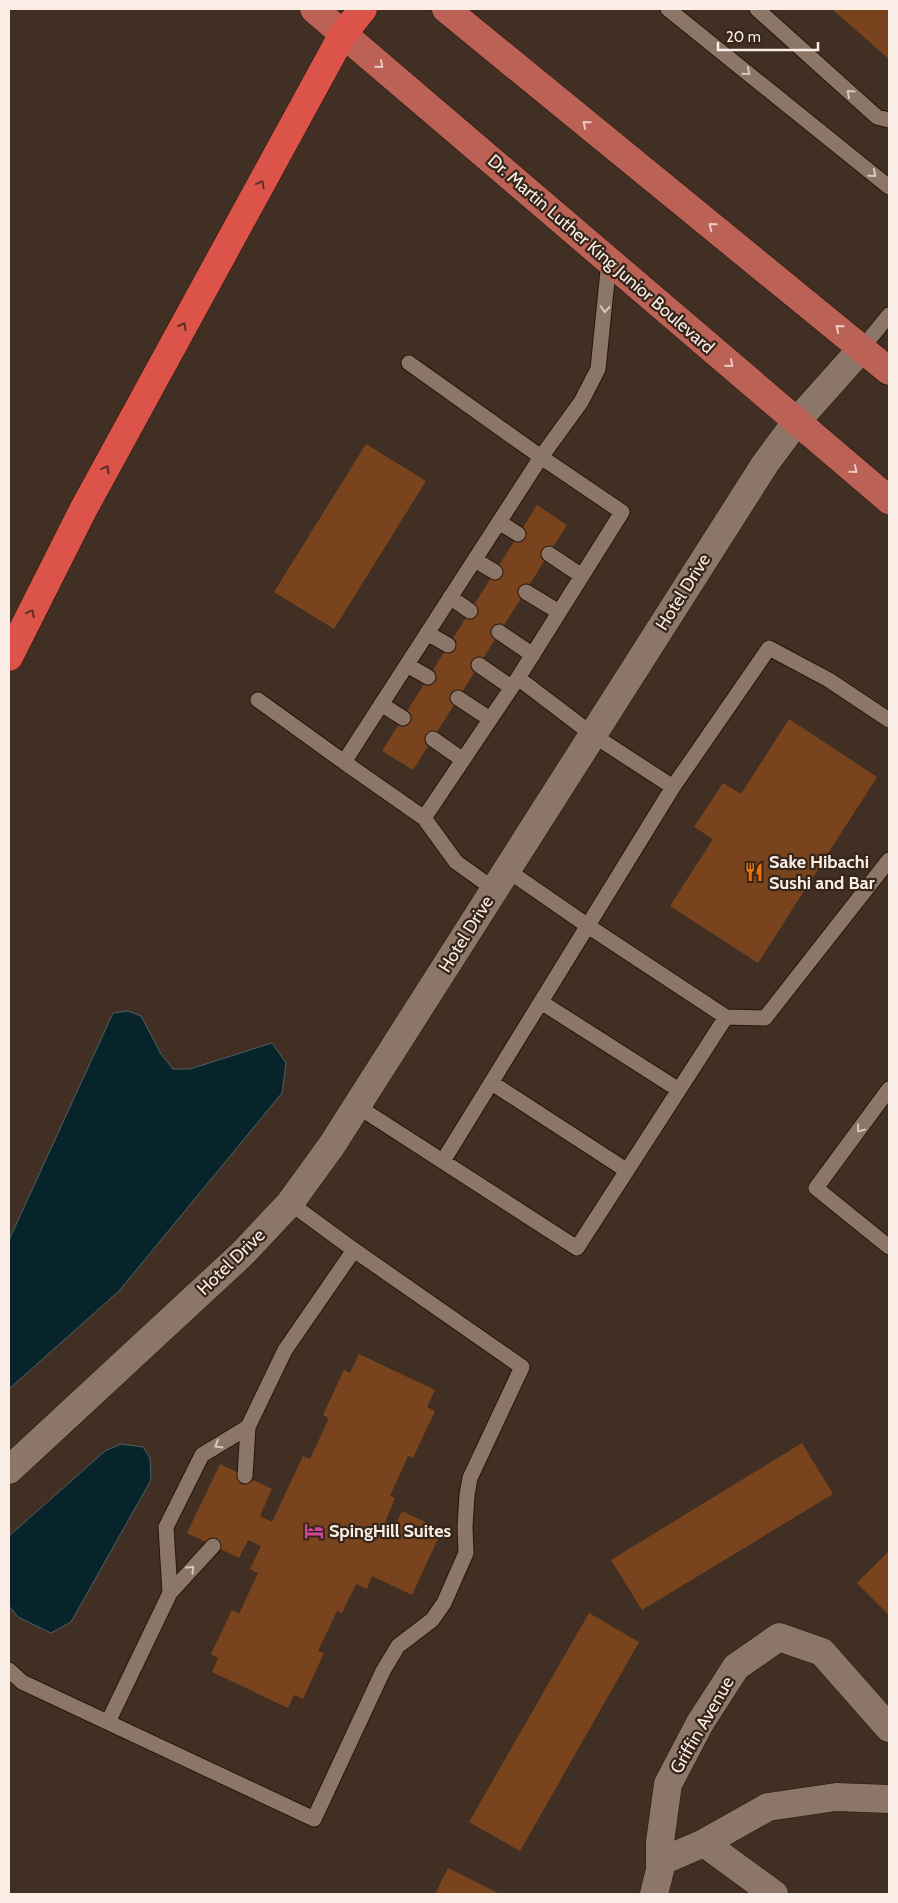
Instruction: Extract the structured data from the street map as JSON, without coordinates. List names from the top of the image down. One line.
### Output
{"streets":{"main road":["Dr. Martin Luther King Junior Boulevard"],"street":["Hotel Drive","Griffin Avenue"]},"crossings":[["Dr. Martin Luther King Junior Boulevard","Hotel Drive"]],"places":{"restaurant":["Sake Hibachi Sushi and Bar"],"hotel":["SpingHill Suites"]},"scale_bar":"20 m"}
